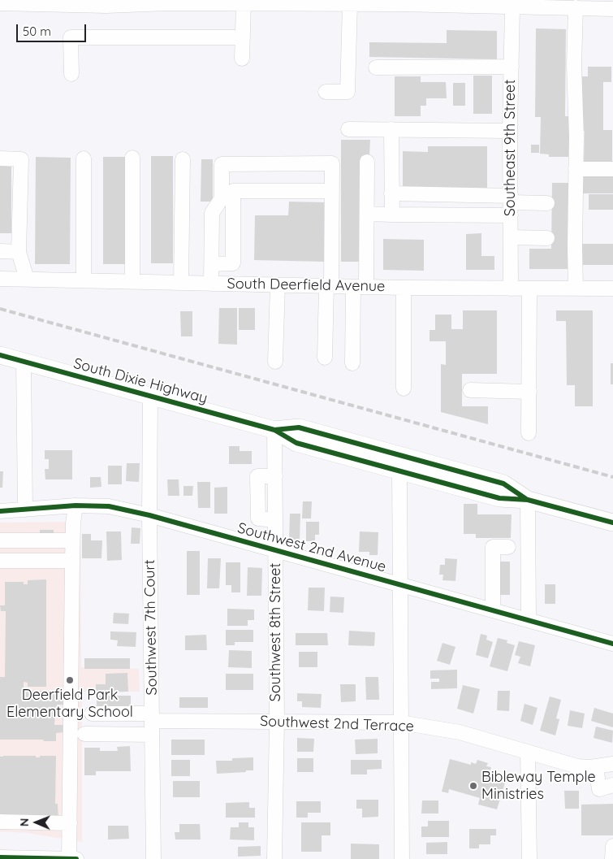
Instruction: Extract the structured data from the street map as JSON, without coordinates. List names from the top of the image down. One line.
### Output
{"streets":{"main road":["South Dixie Highway"],"street":["Southeast 9th Street","South Deerfield Avenue","Southwest 2nd Avenue","Southwest 7th Court","Southwest 8th Street","Southwest 2nd Terrace"]},"crossings":[["Southeast 9th Street","South Deerfield Avenue"],["South Dixie Highway","Southwest 7th Court"],["South Dixie Highway","Southwest 8th Street"],["Southwest 2nd Avenue","Southwest 7th Court"],["Southwest 2nd Avenue","Southwest 8th Street"],["Southwest 7th Court","Southwest 2nd Terrace"],["Southwest 8th Street","Southwest 2nd Terrace"]],"places":["Deerfield Park Elementary School","Bibleway Temple Ministries"],"scale_bar":"50 m","north":"left"}
